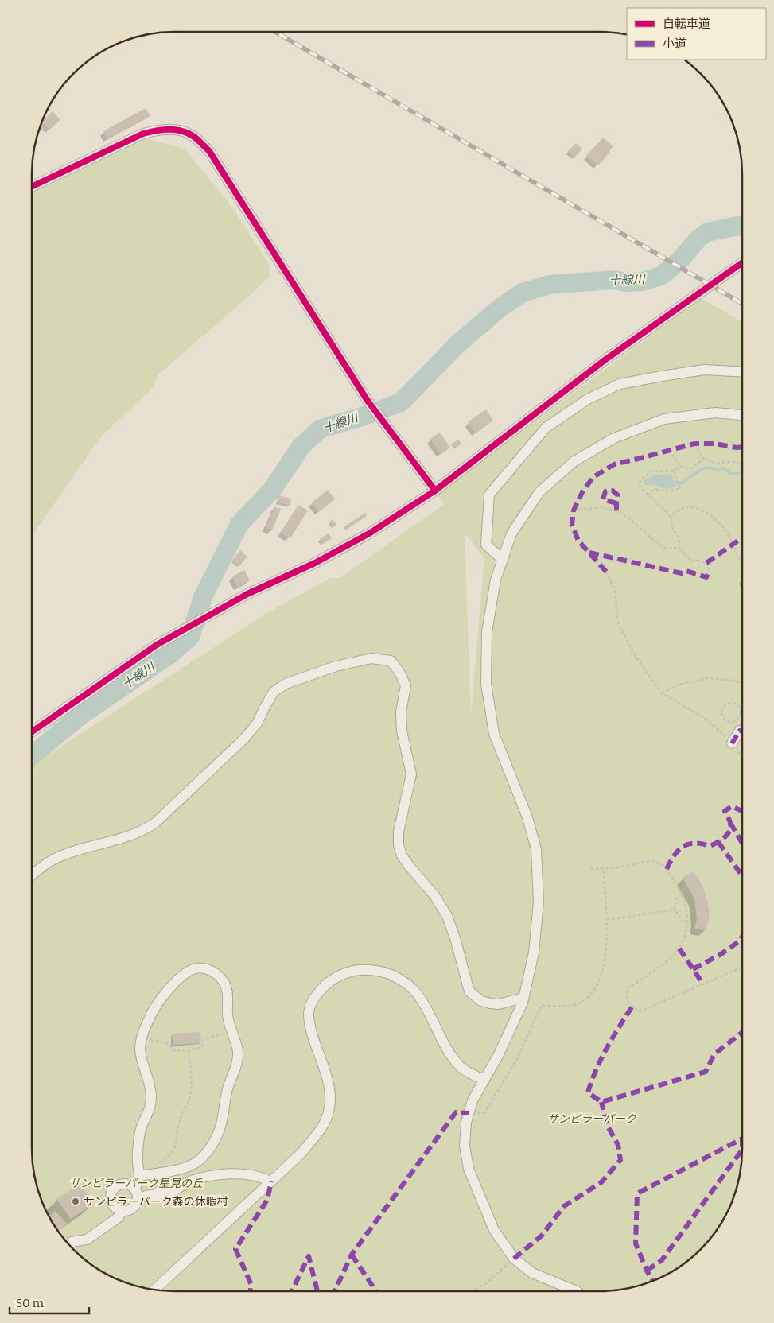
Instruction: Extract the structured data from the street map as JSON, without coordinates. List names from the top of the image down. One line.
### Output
{"water":["十線川"],"parks":["サンピラーパーク","サンピラーパーク星見の丘"],"places":["サンピラーパーク森の休暇村"],"legend":["自転車道","小道"],"scale_bar":"50 m"}
